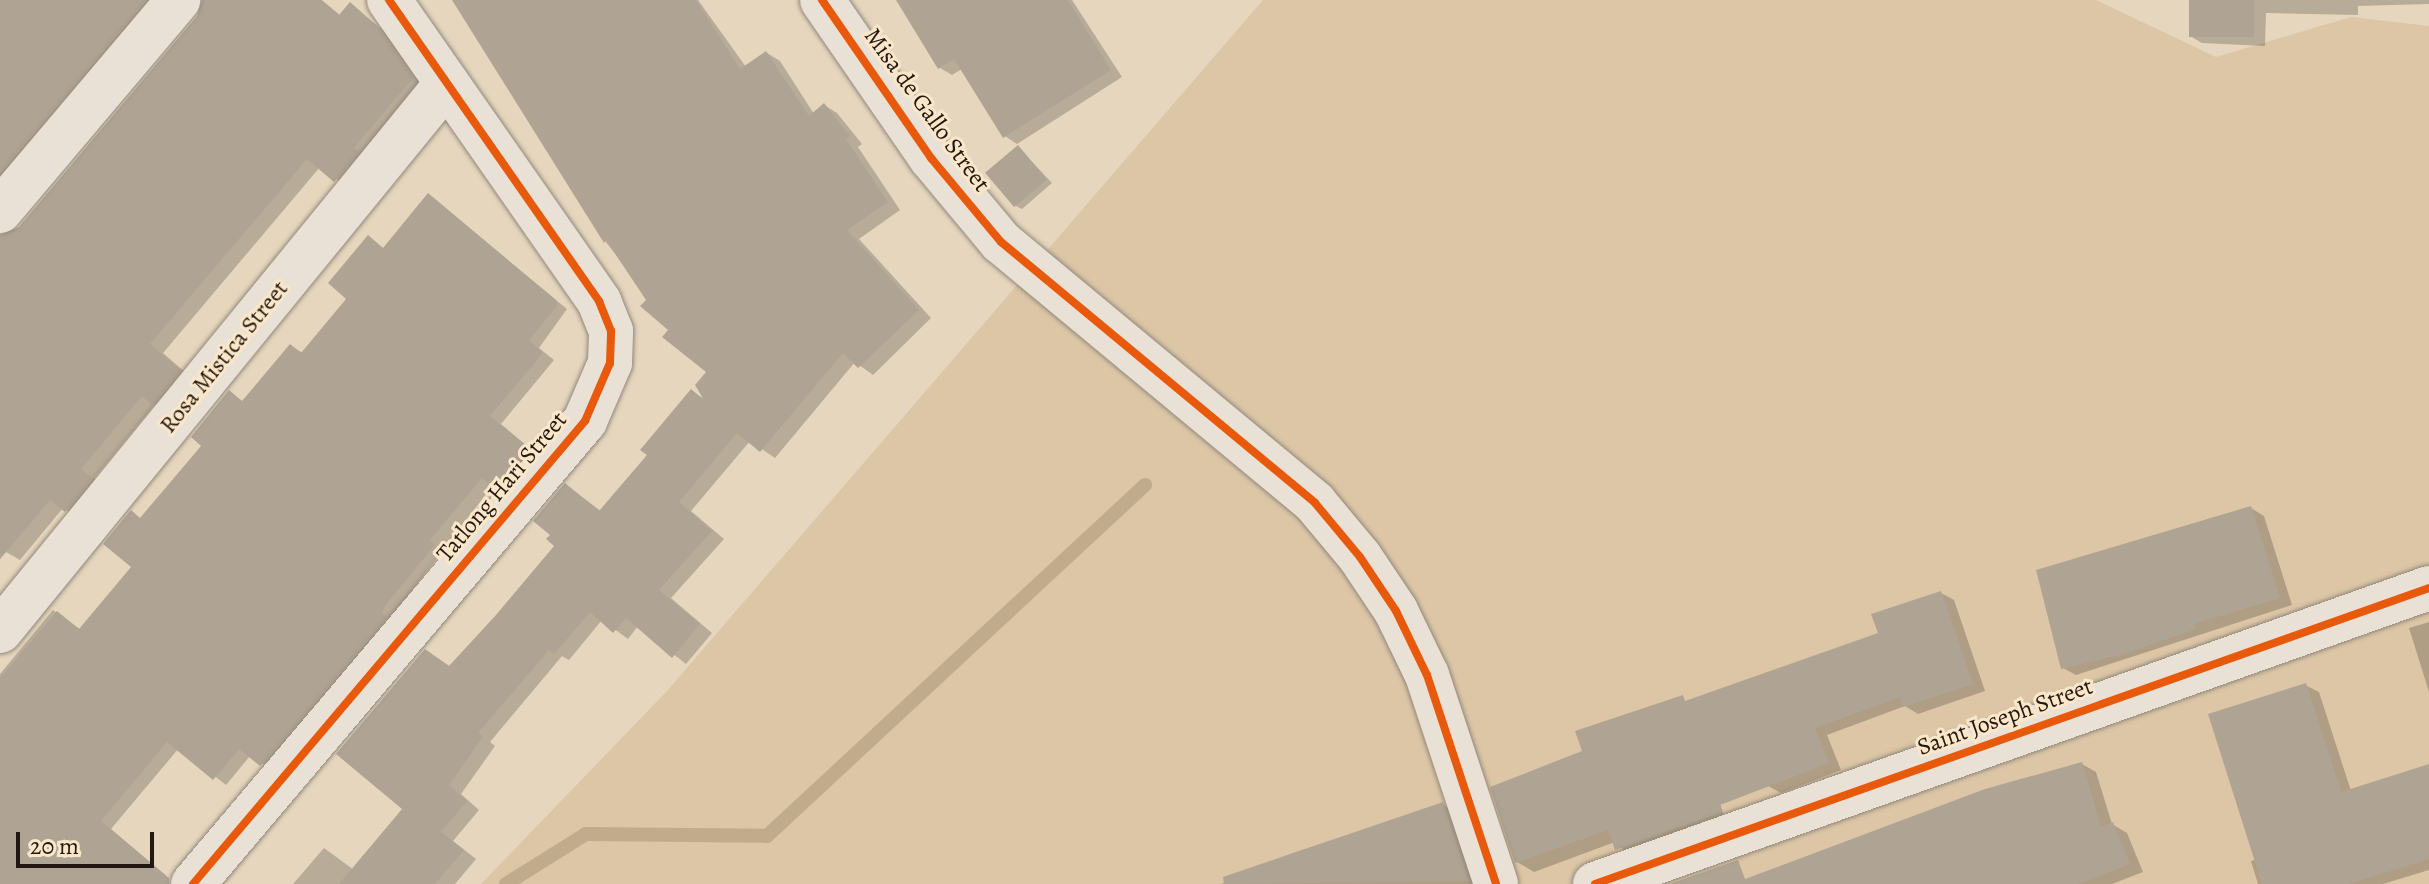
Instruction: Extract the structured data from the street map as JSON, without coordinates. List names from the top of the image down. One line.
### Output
{"streets":{"street":["Misa de Gallo Street","Rosa Mistica Street","Tatlong Hari Street","Saint Joseph Street"]},"crossings":[["Rosa Mistica Street","Tatlong Hari Street"]],"scale_bar":"20 m"}
